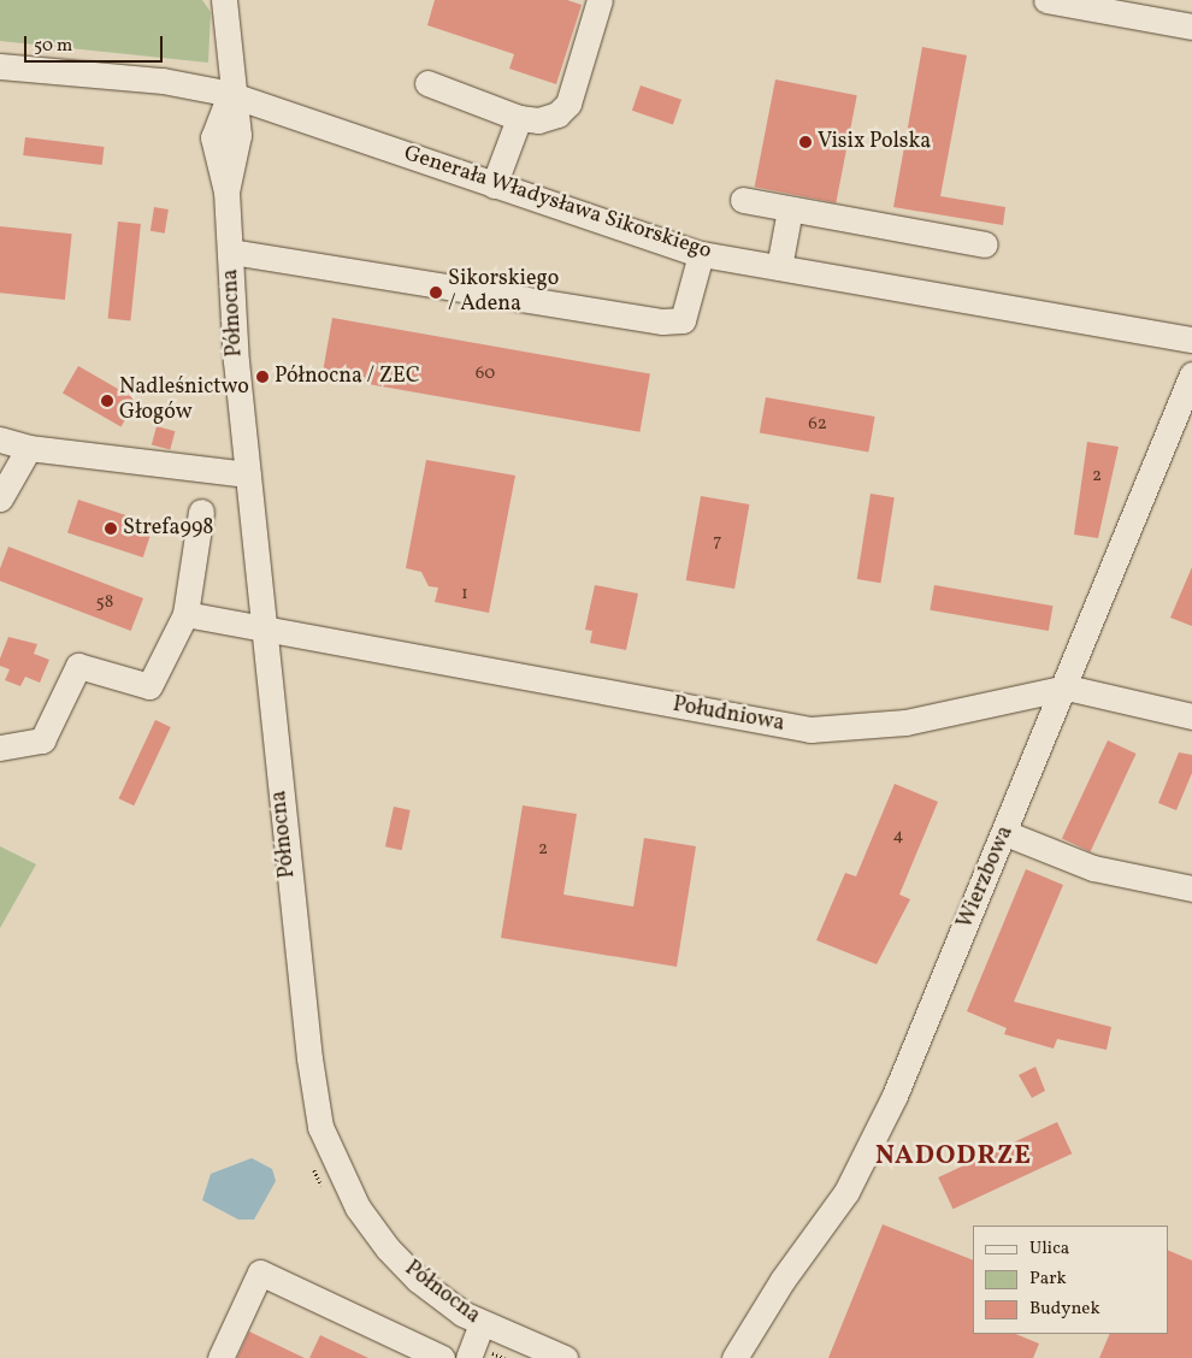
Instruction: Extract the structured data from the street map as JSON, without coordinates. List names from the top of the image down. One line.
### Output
{"streets":{"street":["Generała Władysława Sikorskiego","Północna","Południowa","Wierzbowa"]},"crossings":[["Generała Władysława Sikorskiego","Północna"],["Północna","Południowa"],["Południowa","Wierzbowa"]],"districts":["NADODRZE"],"places":["Visix Polska","Sikorskiego / Adena","Północna / ZEC","Nadleśnictwo Głogów","Strefa998"],"house_numbers":["60","62","2","7","1","58","4","2"],"legend":["Ulica","Park","Budynek"],"scale_bar":"50 m"}
